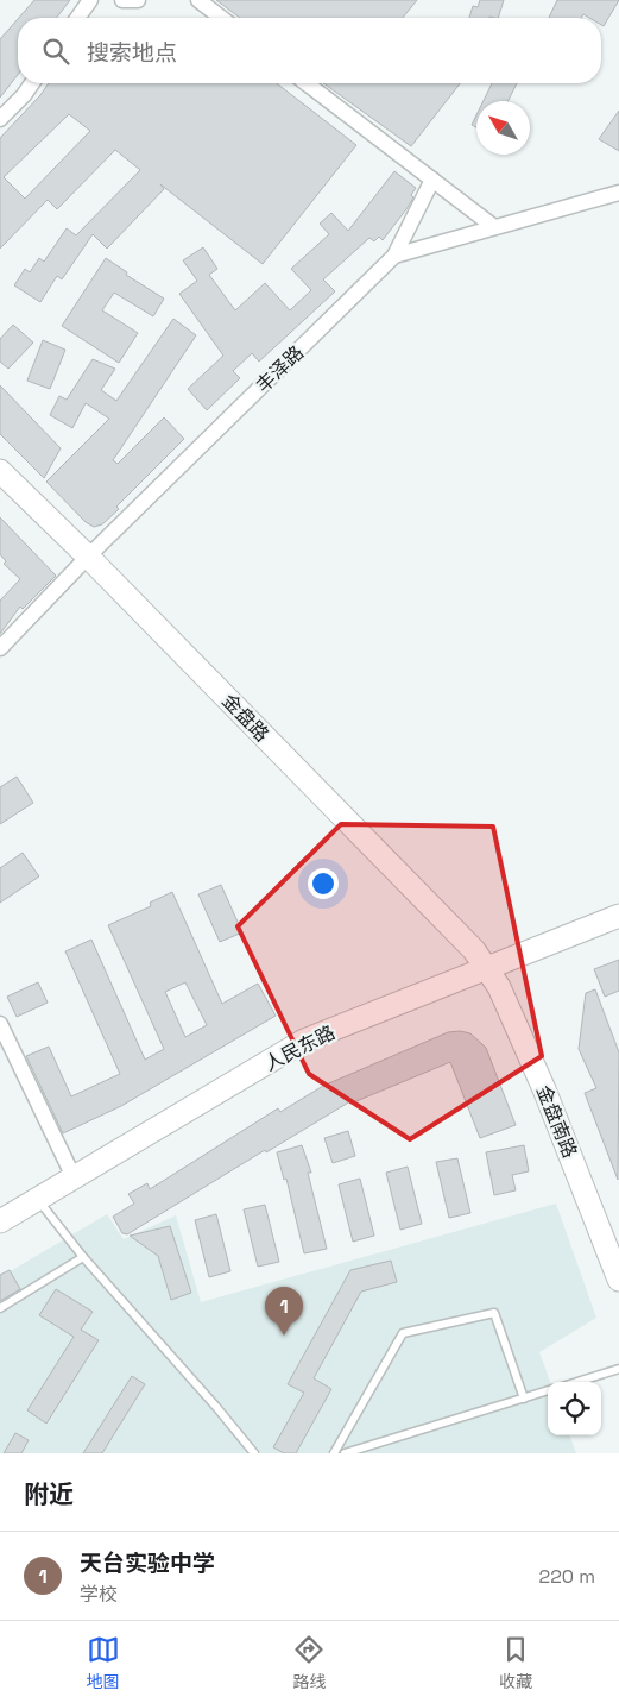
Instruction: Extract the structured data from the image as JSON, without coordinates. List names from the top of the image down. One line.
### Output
{"streets":{"main road":["金盘路","人民东路","金盘南路"],"street":["丰泽路"]},"crossings":[["丰泽路","金盘路"],["金盘路","人民东路"],["金盘路","金盘南路"],["人民东路","金盘南路"]],"north":"top left","page":{"search":"搜索地点","pins":"1","heading":"附近","list":[{"mark":"1","name":"天台实验中学","note":"学校","value":"220 m"}],"nav":["地图","路线","收藏"]}}
